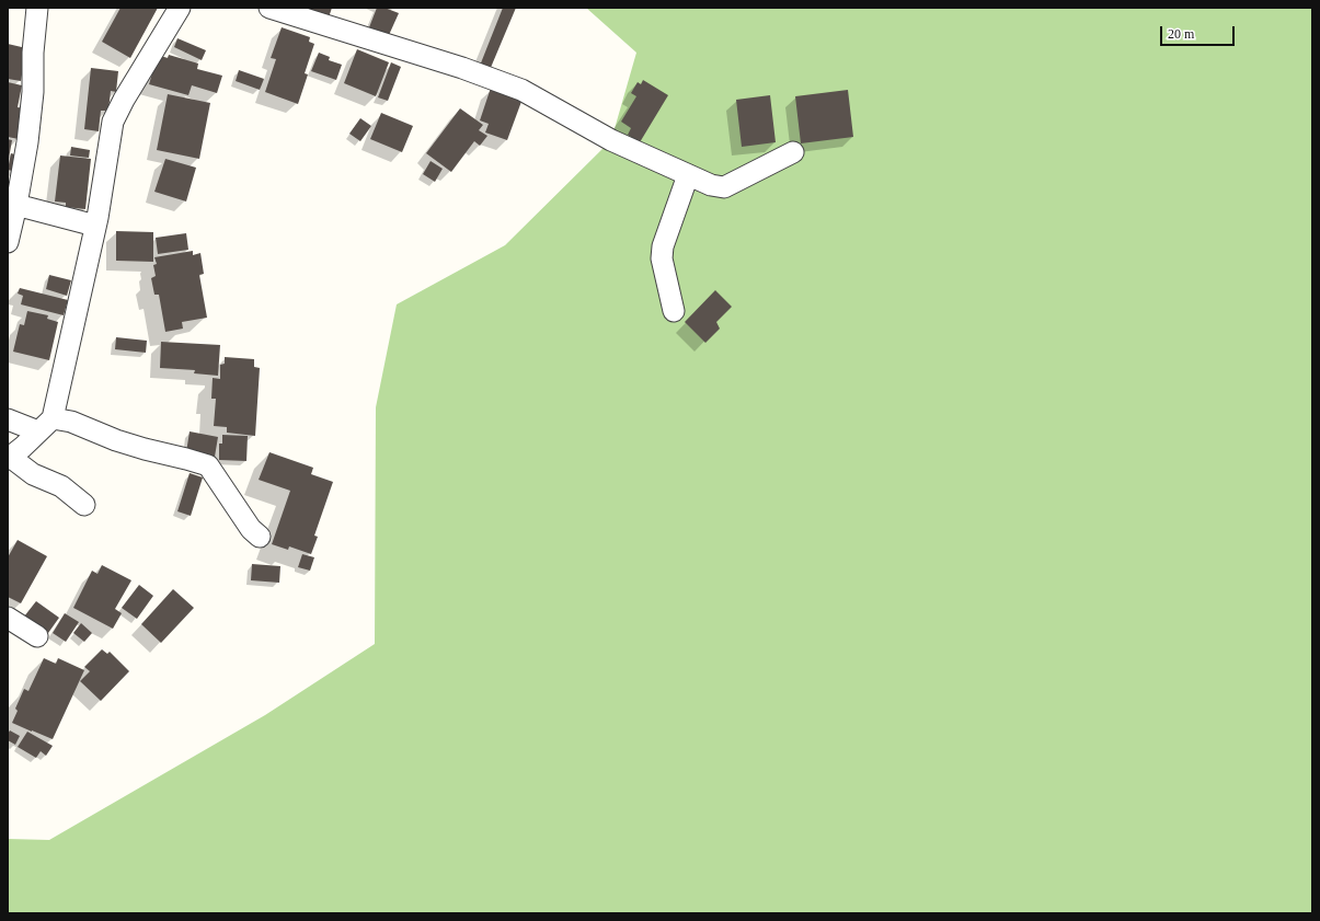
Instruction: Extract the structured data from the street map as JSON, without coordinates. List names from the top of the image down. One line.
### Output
{"scale_bar":"20 m"}
